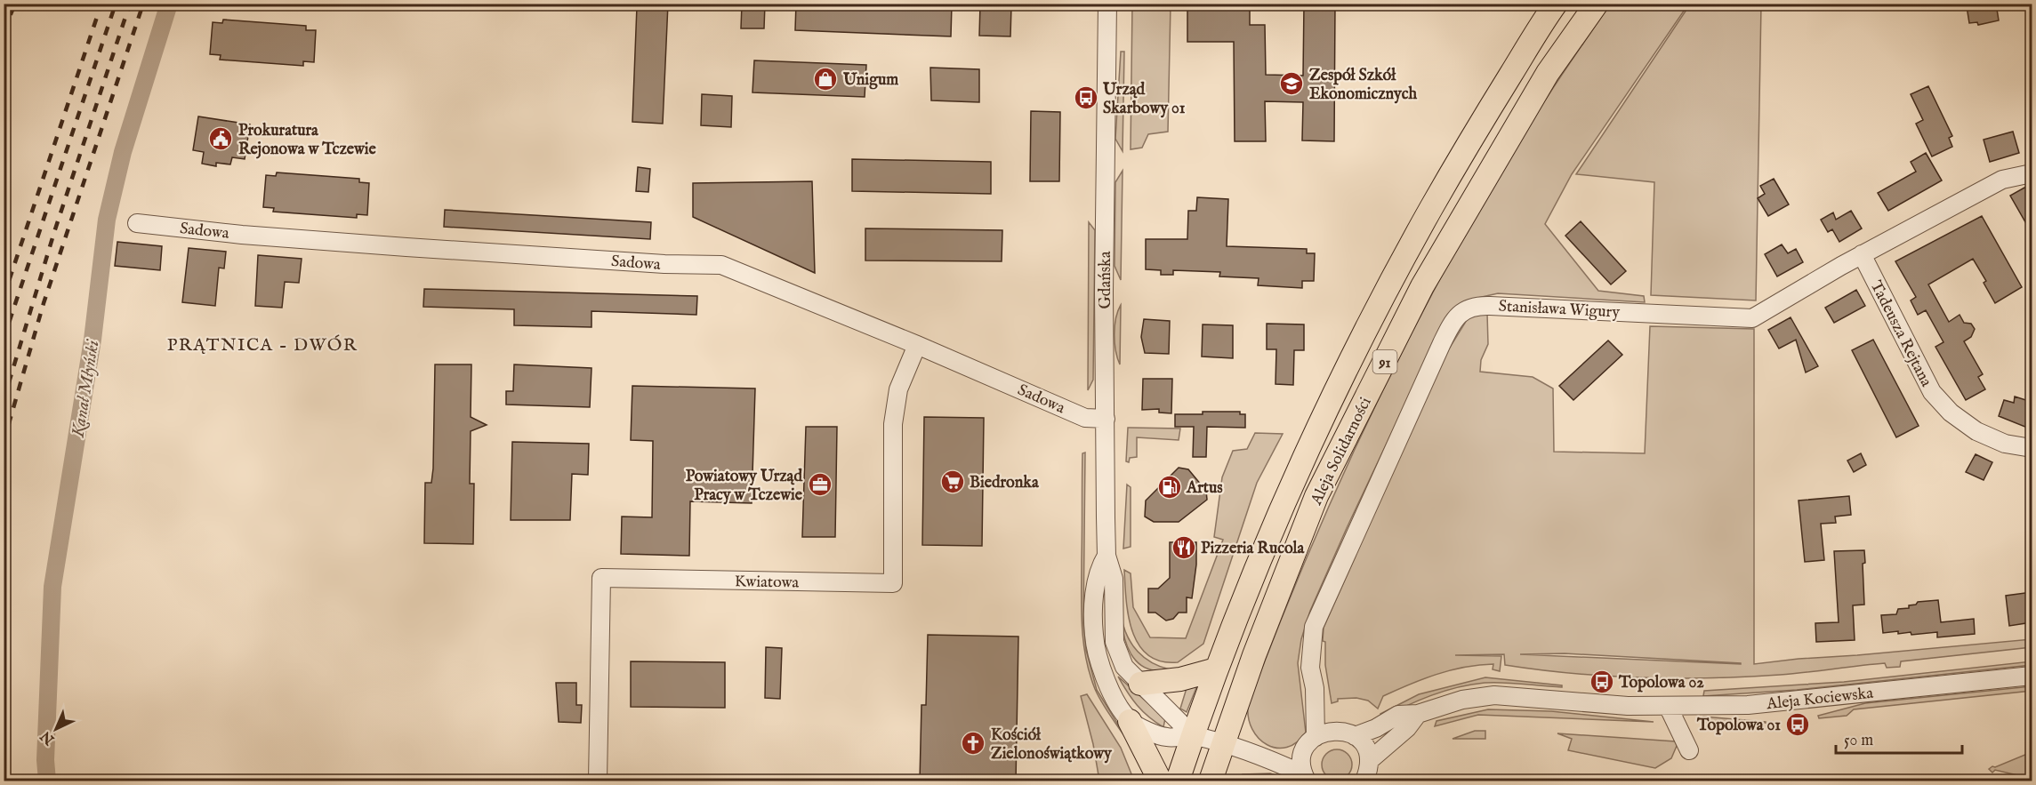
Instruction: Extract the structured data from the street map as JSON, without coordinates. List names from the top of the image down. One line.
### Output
{"streets":{"main road":["91","Aleja Solidarności"],"street":["Sadowa","Gdańska","Stanisława Wigury","Tadeusza Rejtana","Kwiatowa","Aleja Kociewska"]},"crossings":[["Sadowa","Gdańska"],["Sadowa","Kwiatowa"],["Gdańska","Aleja Solidarności"],["Stanisława Wigury","Tadeusza Rejtana"]],"districts":["PRĄTNICA - DWÓR"],"water":["Kanał Młyński"],"places":{"shop":["Unigum"],"school or university":["Zespół Szkół Ekonomicznych"],"bus stop":["Urząd Skarbowy 01","Topolowa 02","Topolowa 01"],"public building":["Prokuratura Rejonowa w Tczewie"],"supermarket":["Biedronka"],"office":["Powiatowy Urząd Pracy w Tczewie"],"fuel station":["Artus"],"restaurant":["Pizzeria Rucola"],"church":["Kościół Zielonoświątkowy"]},"scale_bar":"50 m","north":"bottom left"}
